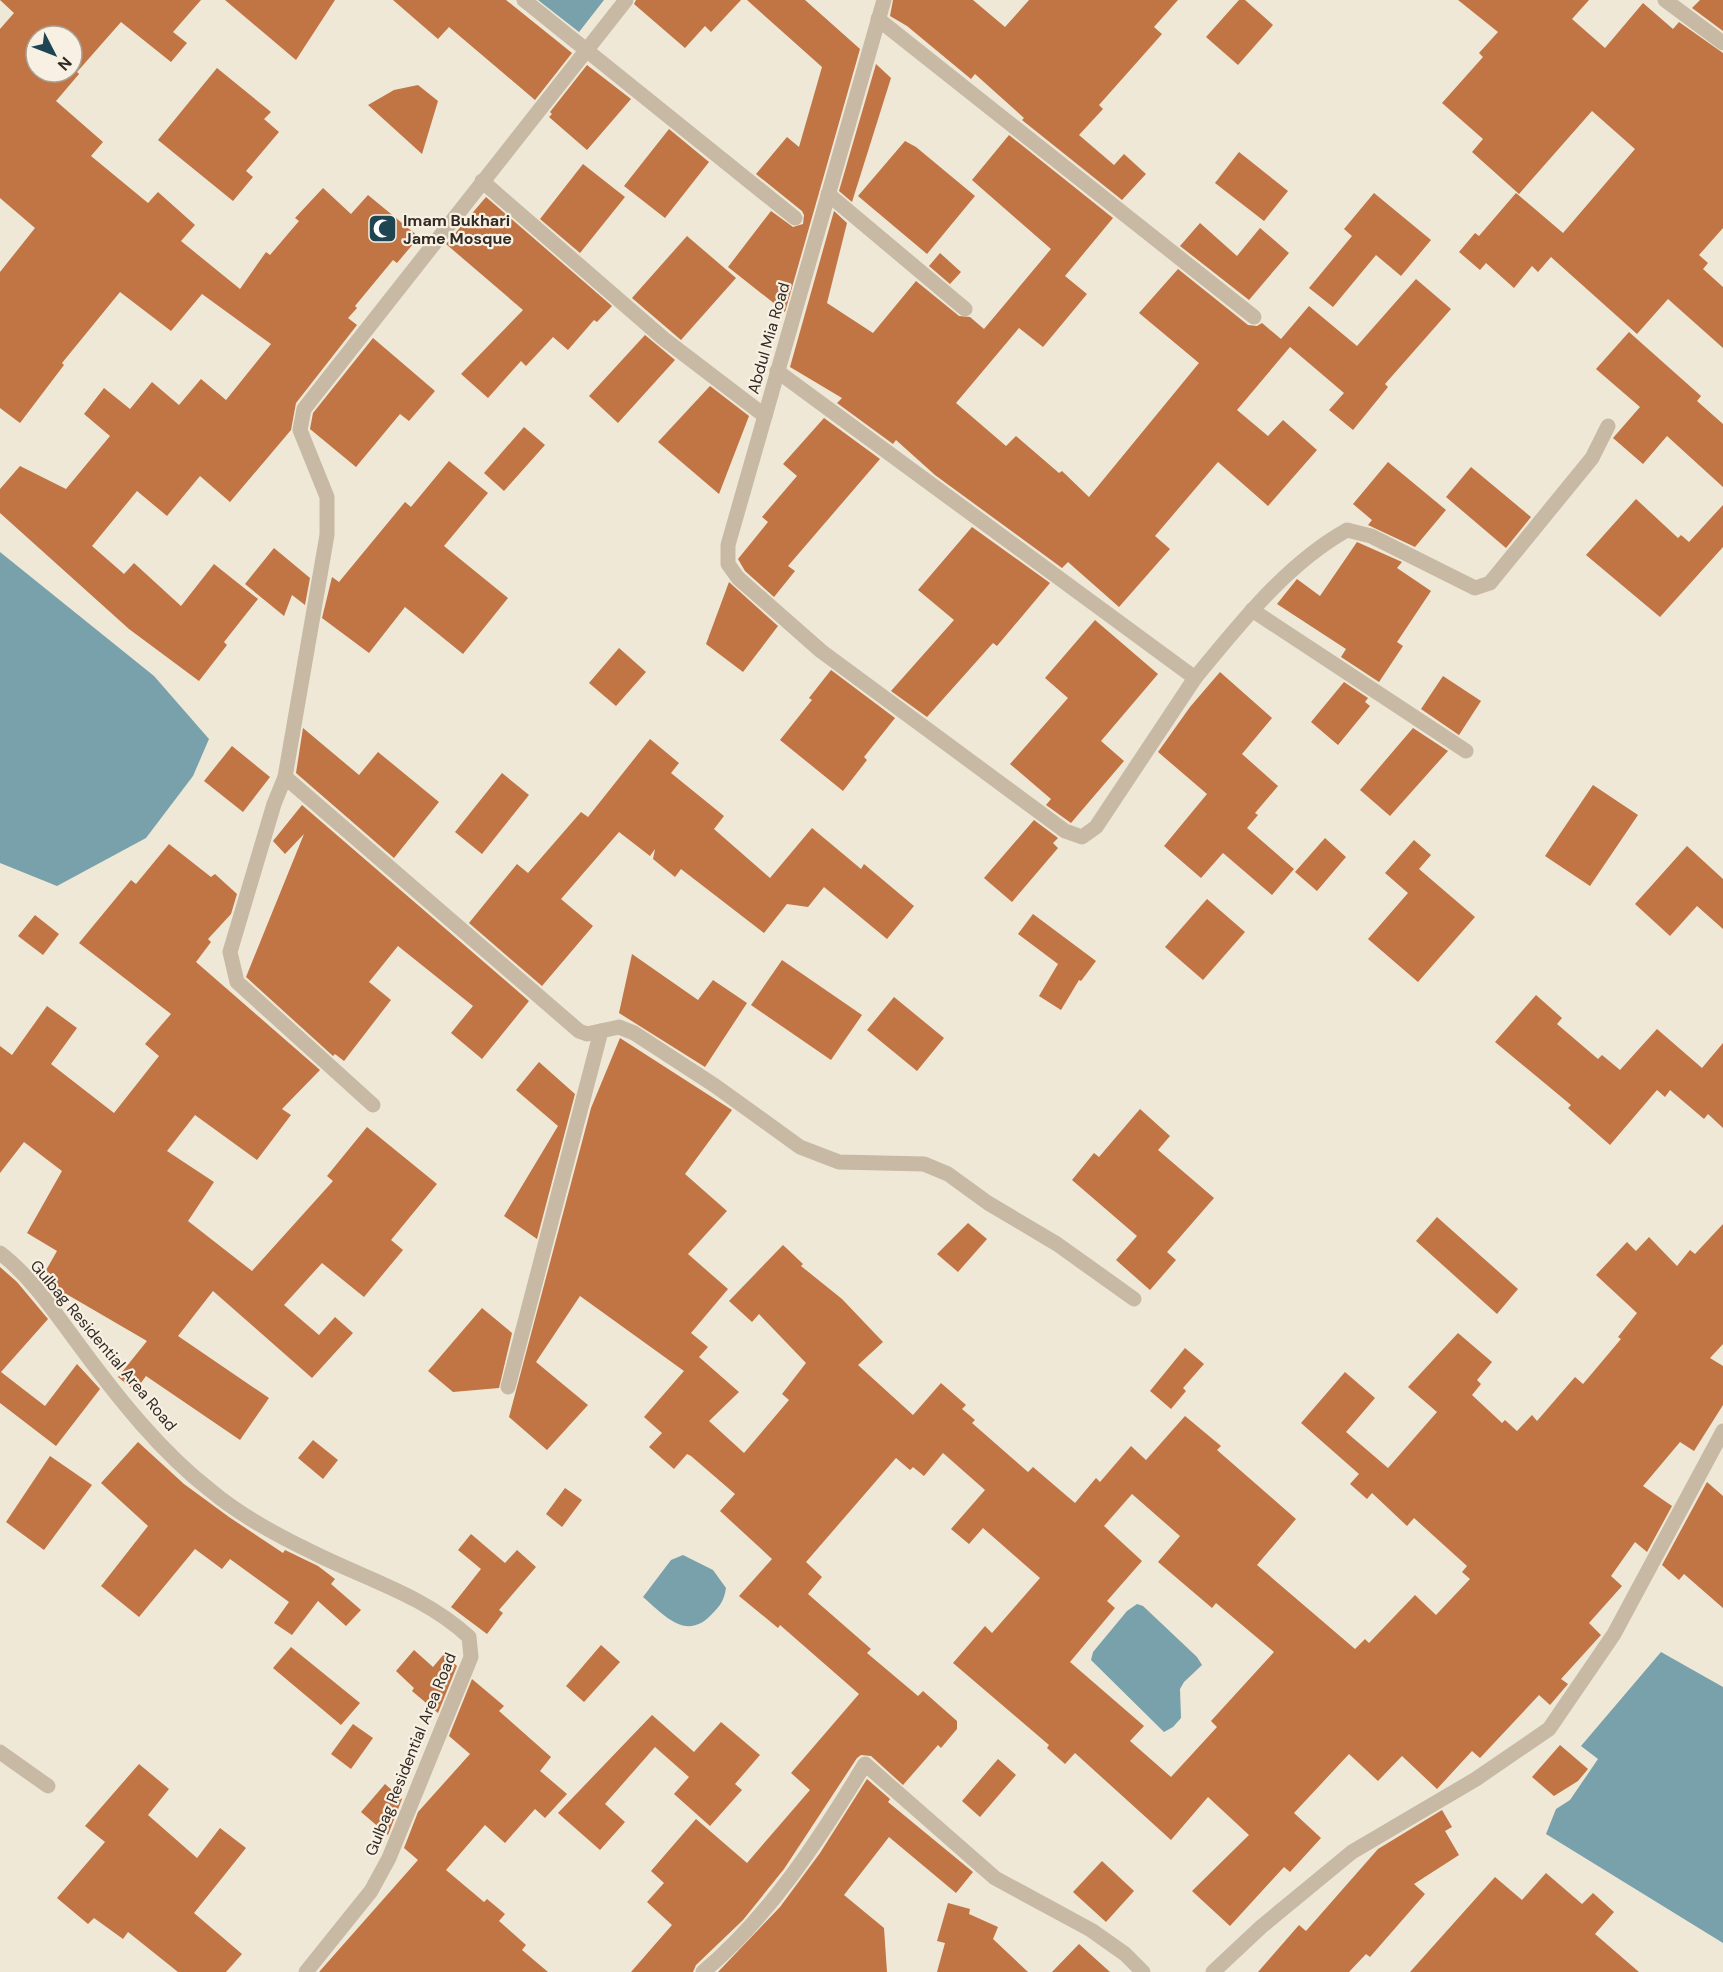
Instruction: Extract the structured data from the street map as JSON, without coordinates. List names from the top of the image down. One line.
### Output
{"streets":{"street":["Abdul Mia Road","Gulbag Residential Area Road"]},"places":{"mosque":["Imam Bukhari Jame Mosque"]},"north":"bottom right"}
